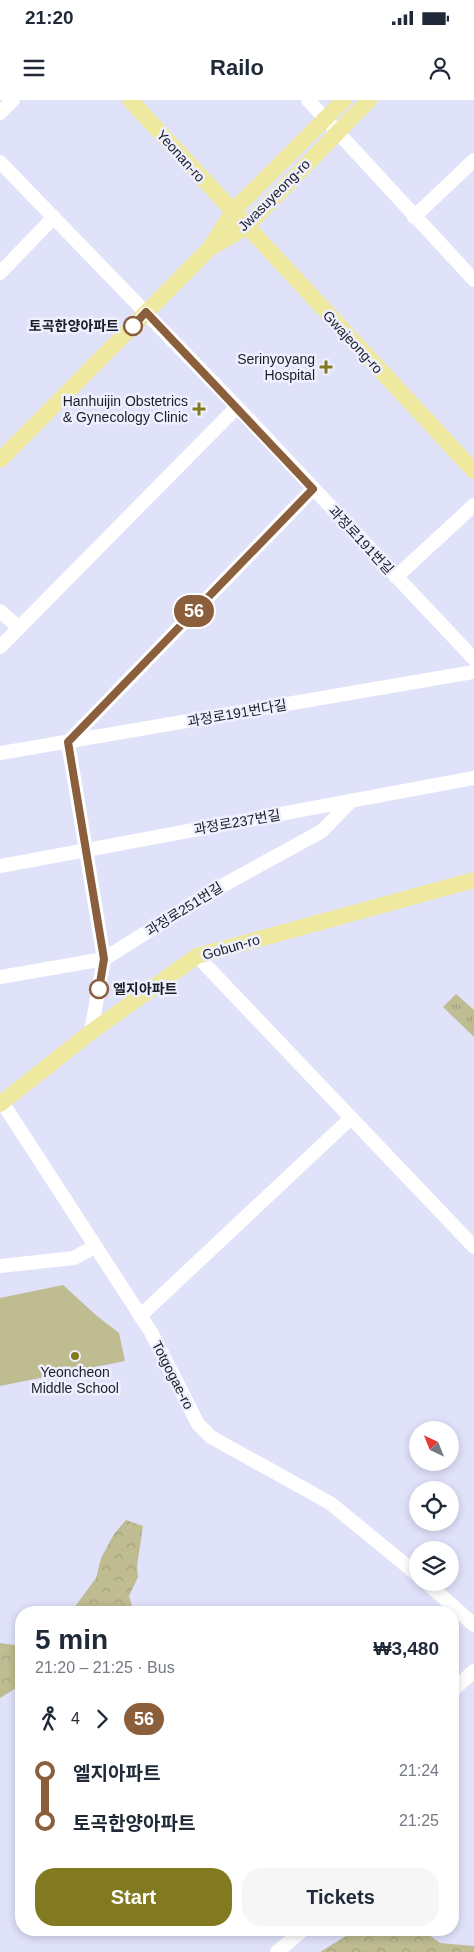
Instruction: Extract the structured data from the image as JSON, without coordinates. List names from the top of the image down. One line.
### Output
{"streets":{"main road":["Yeonan-ro","Jwasuyeong-ro","Gwajeong-ro","Gobun-ro"],"street":["과정로191번길","과정로191번다길","과정로237번길","과정로251번길","Totgogae-ro"]},"crossings":[["Yeonan-ro","Jwasuyeong-ro"],["Yeonan-ro","Gwajeong-ro"],["Jwasuyeong-ro","Gwajeong-ro"],["과정로237번길","과정로251번길"],["Gobun-ro","Totgogae-ro"]],"places":{"other":["토곡한양아파트","엘지아파트","Yeoncheon Middle School"],"health":["Serinyoyang Hospital","Hanhuijin Obstetrics & Gynecology Clinic"]},"lines":["bus line 56"],"north":"top left","page":{"status":"21:20","header":"Railo","on_map":"56","heading":["5 min","21:20 – 21:25 · Bus","₩3,480"],"legs":["4","56"],"list":[{"name":"엘지아파트","value":"21:24"},{"name":"토곡한양아파트","value":"21:25"}],"buttons":["Start","Tickets"]}}
